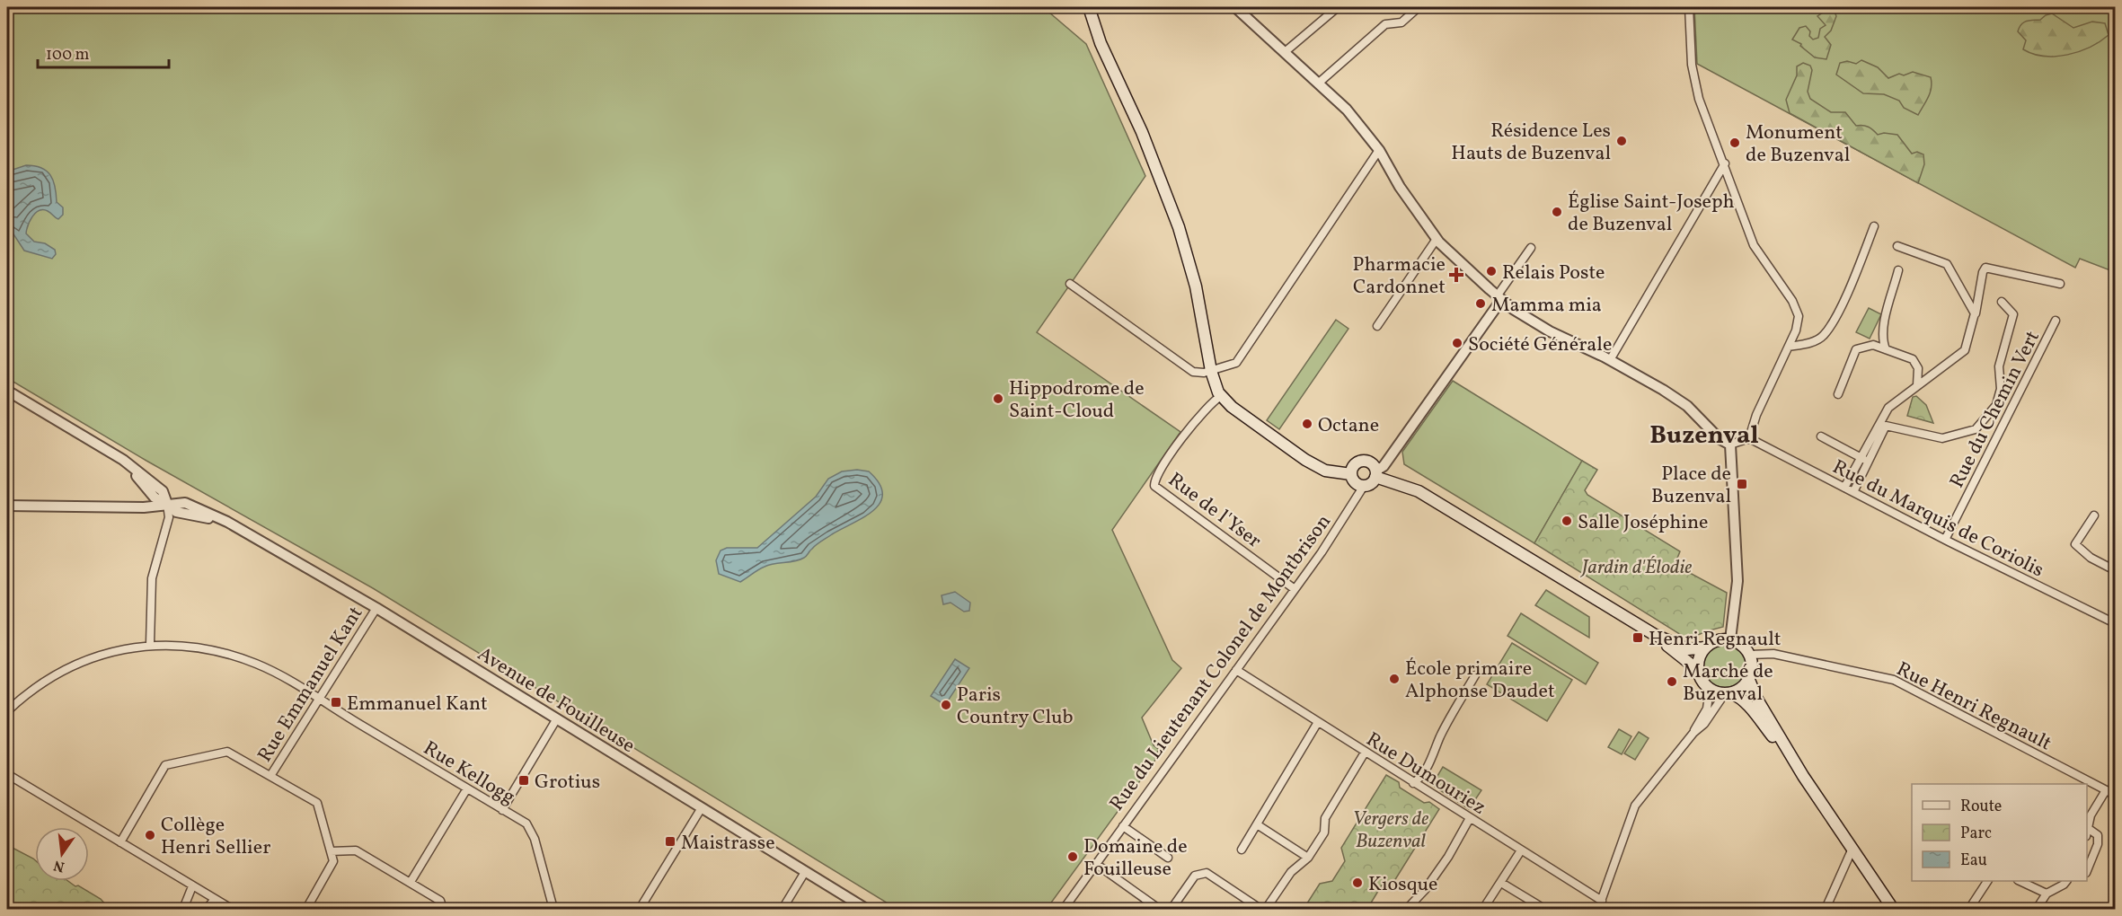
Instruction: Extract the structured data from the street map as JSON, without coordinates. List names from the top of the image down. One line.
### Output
{"streets":{"street":["Rue du Chemin Vert","Rue de l'Yser","Rue du Marquis de Coriolis","Rue du Lieutenant Colonel de Montbrison","Rue Emmanuel Kant","Avenue de Fouilleuse","Rue Henri Regnault","Rue Kellogg","Rue Dumouriez"]},"crossings":[["Rue du Chemin Vert","Rue du Marquis de Coriolis"],["Rue de l'Yser","Rue du Lieutenant Colonel de Montbrison"],["Rue du Lieutenant Colonel de Montbrison","Rue Dumouriez"],["Rue Emmanuel Kant","Avenue de Fouilleuse"],["Rue Emmanuel Kant","Rue Kellogg"]],"districts":["Buzenval"],"parks":["Jardin d'Élodie","Vergers de Buzenval"],"places":{"other":["Résidence Les Hauts de Buzenval","Monument de Buzenval","Église Saint-Joseph de Buzenval","Relais Poste","Mamma mia","Société Générale","Hippodrome de Saint-Cloud","Octane","Salle Joséphine","École primaire Alphonse Daudet","Marché de Buzenval","Paris Country Club","Collège Henri Sellier","Domaine de Fouilleuse","Kiosque"],"health":["Pharmacie Cardonnet"],"transit":["Place de Buzenval","Henri Regnault","Emmanuel Kant","Grotius","Maistrasse"]},"legend":["Route","Parc","Eau"],"scale_bar":"100 m","north":"bottom"}
